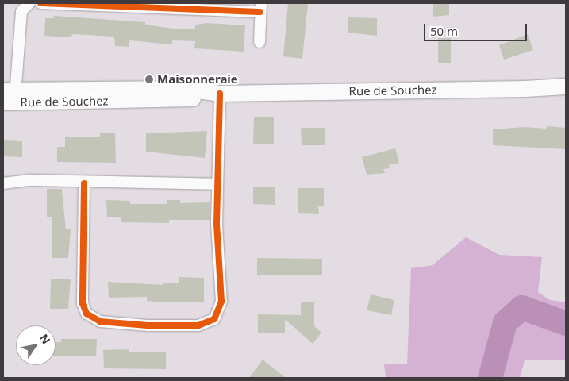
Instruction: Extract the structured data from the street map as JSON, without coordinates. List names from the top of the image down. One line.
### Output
{"streets":{"main road":["Rue de Souchez"]},"places":["Maisonneraie"],"scale_bar":"50 m","north":"top right"}
